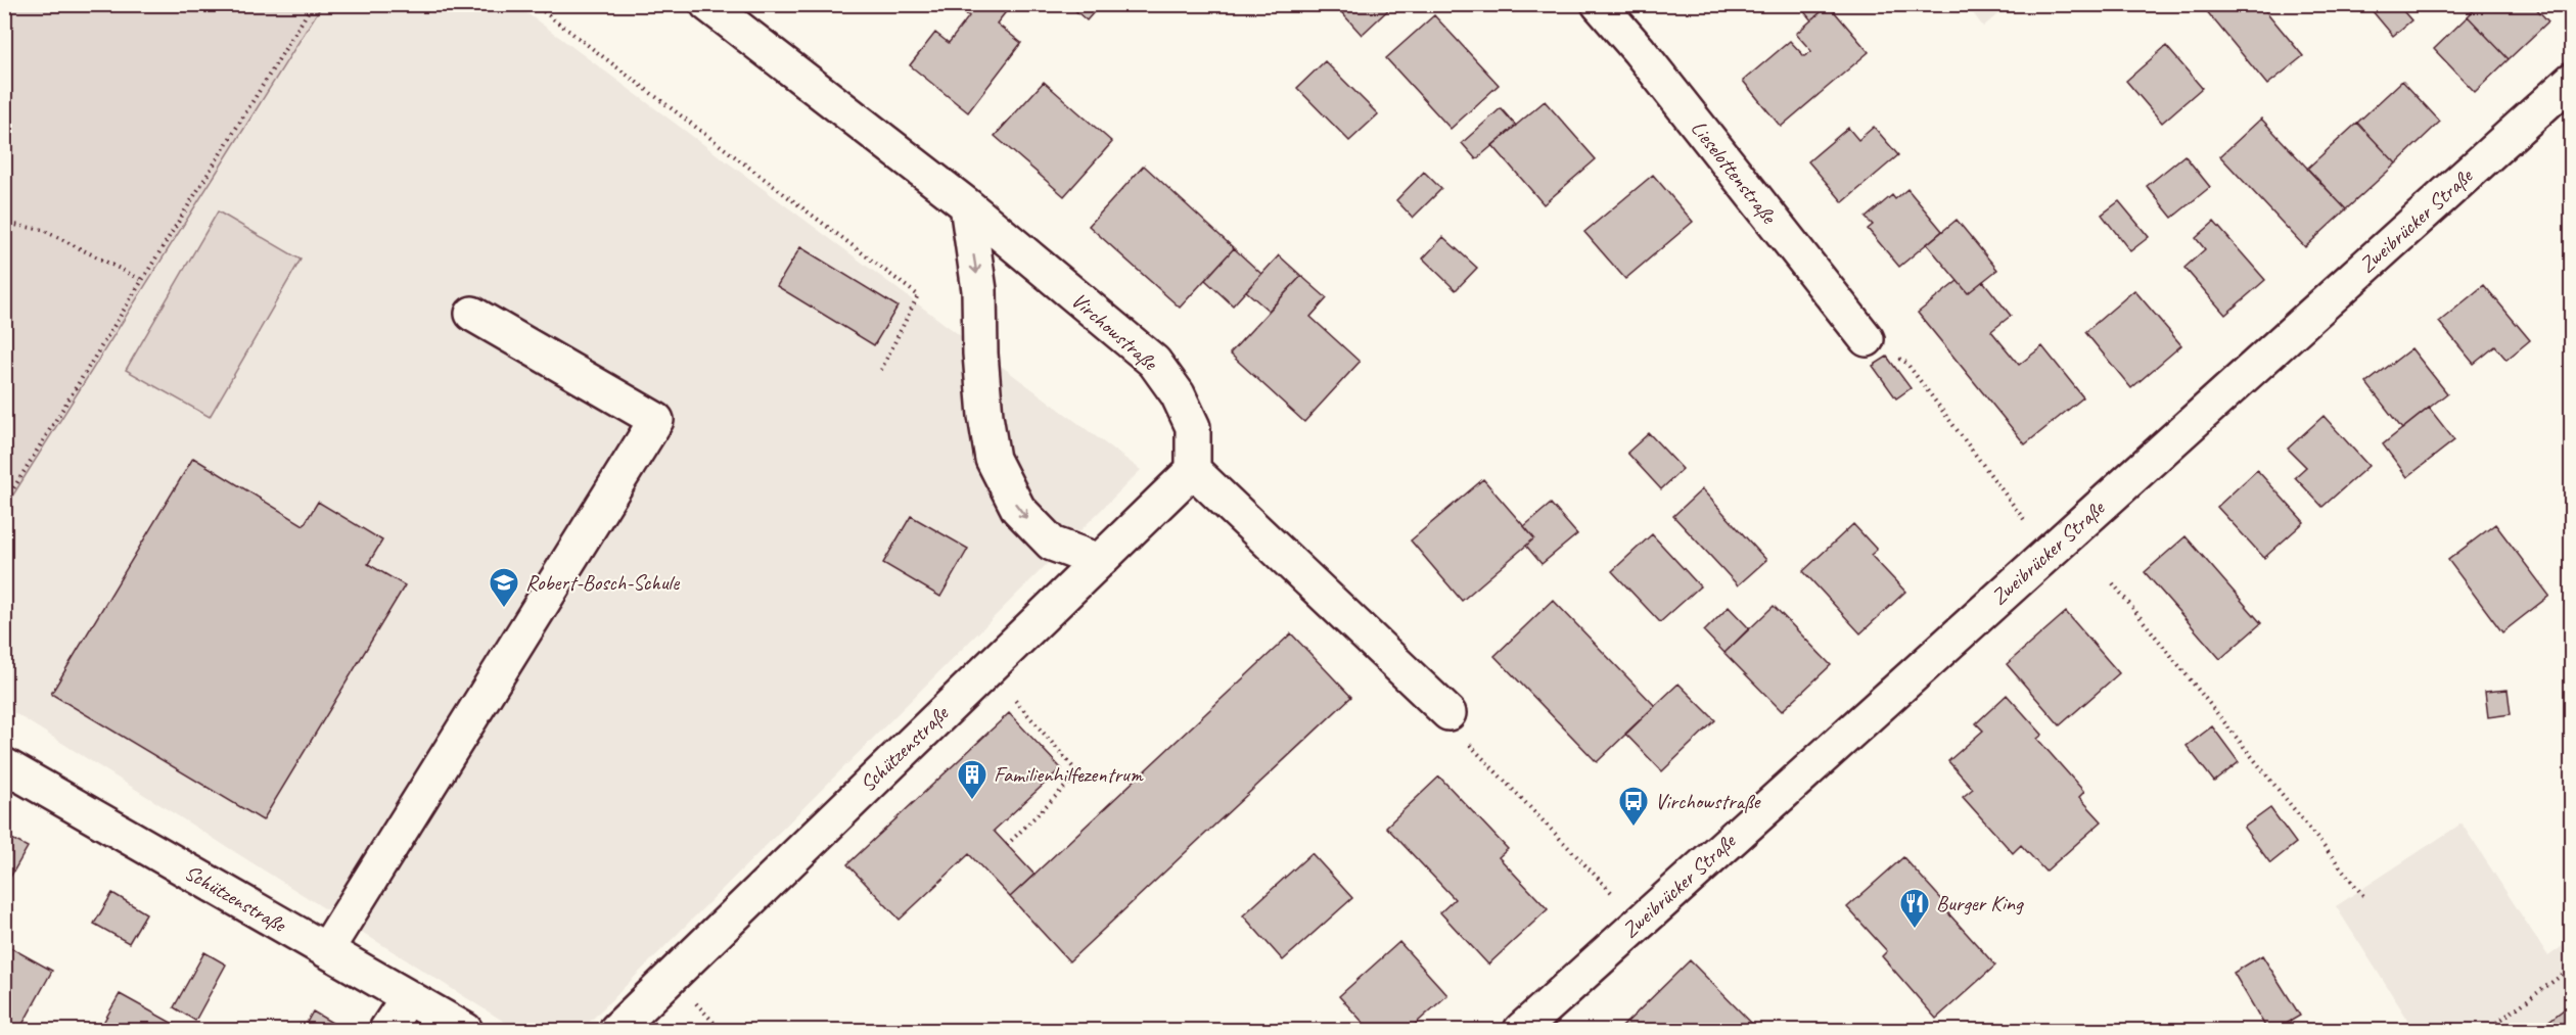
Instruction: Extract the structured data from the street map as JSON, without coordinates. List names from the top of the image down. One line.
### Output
{"streets":{"street":["Lieselottenstraße","Zweibrücker Straße","Virchowstraße","Schützenstraße"]},"crossings":[["Virchowstraße","Schützenstraße"]],"places":{"school or university":["Robert-Bosch-Schule"],"building":["Familienhilfezentrum"],"bus stop":["Virchowstraße"],"restaurant":["Burger King"]}}
